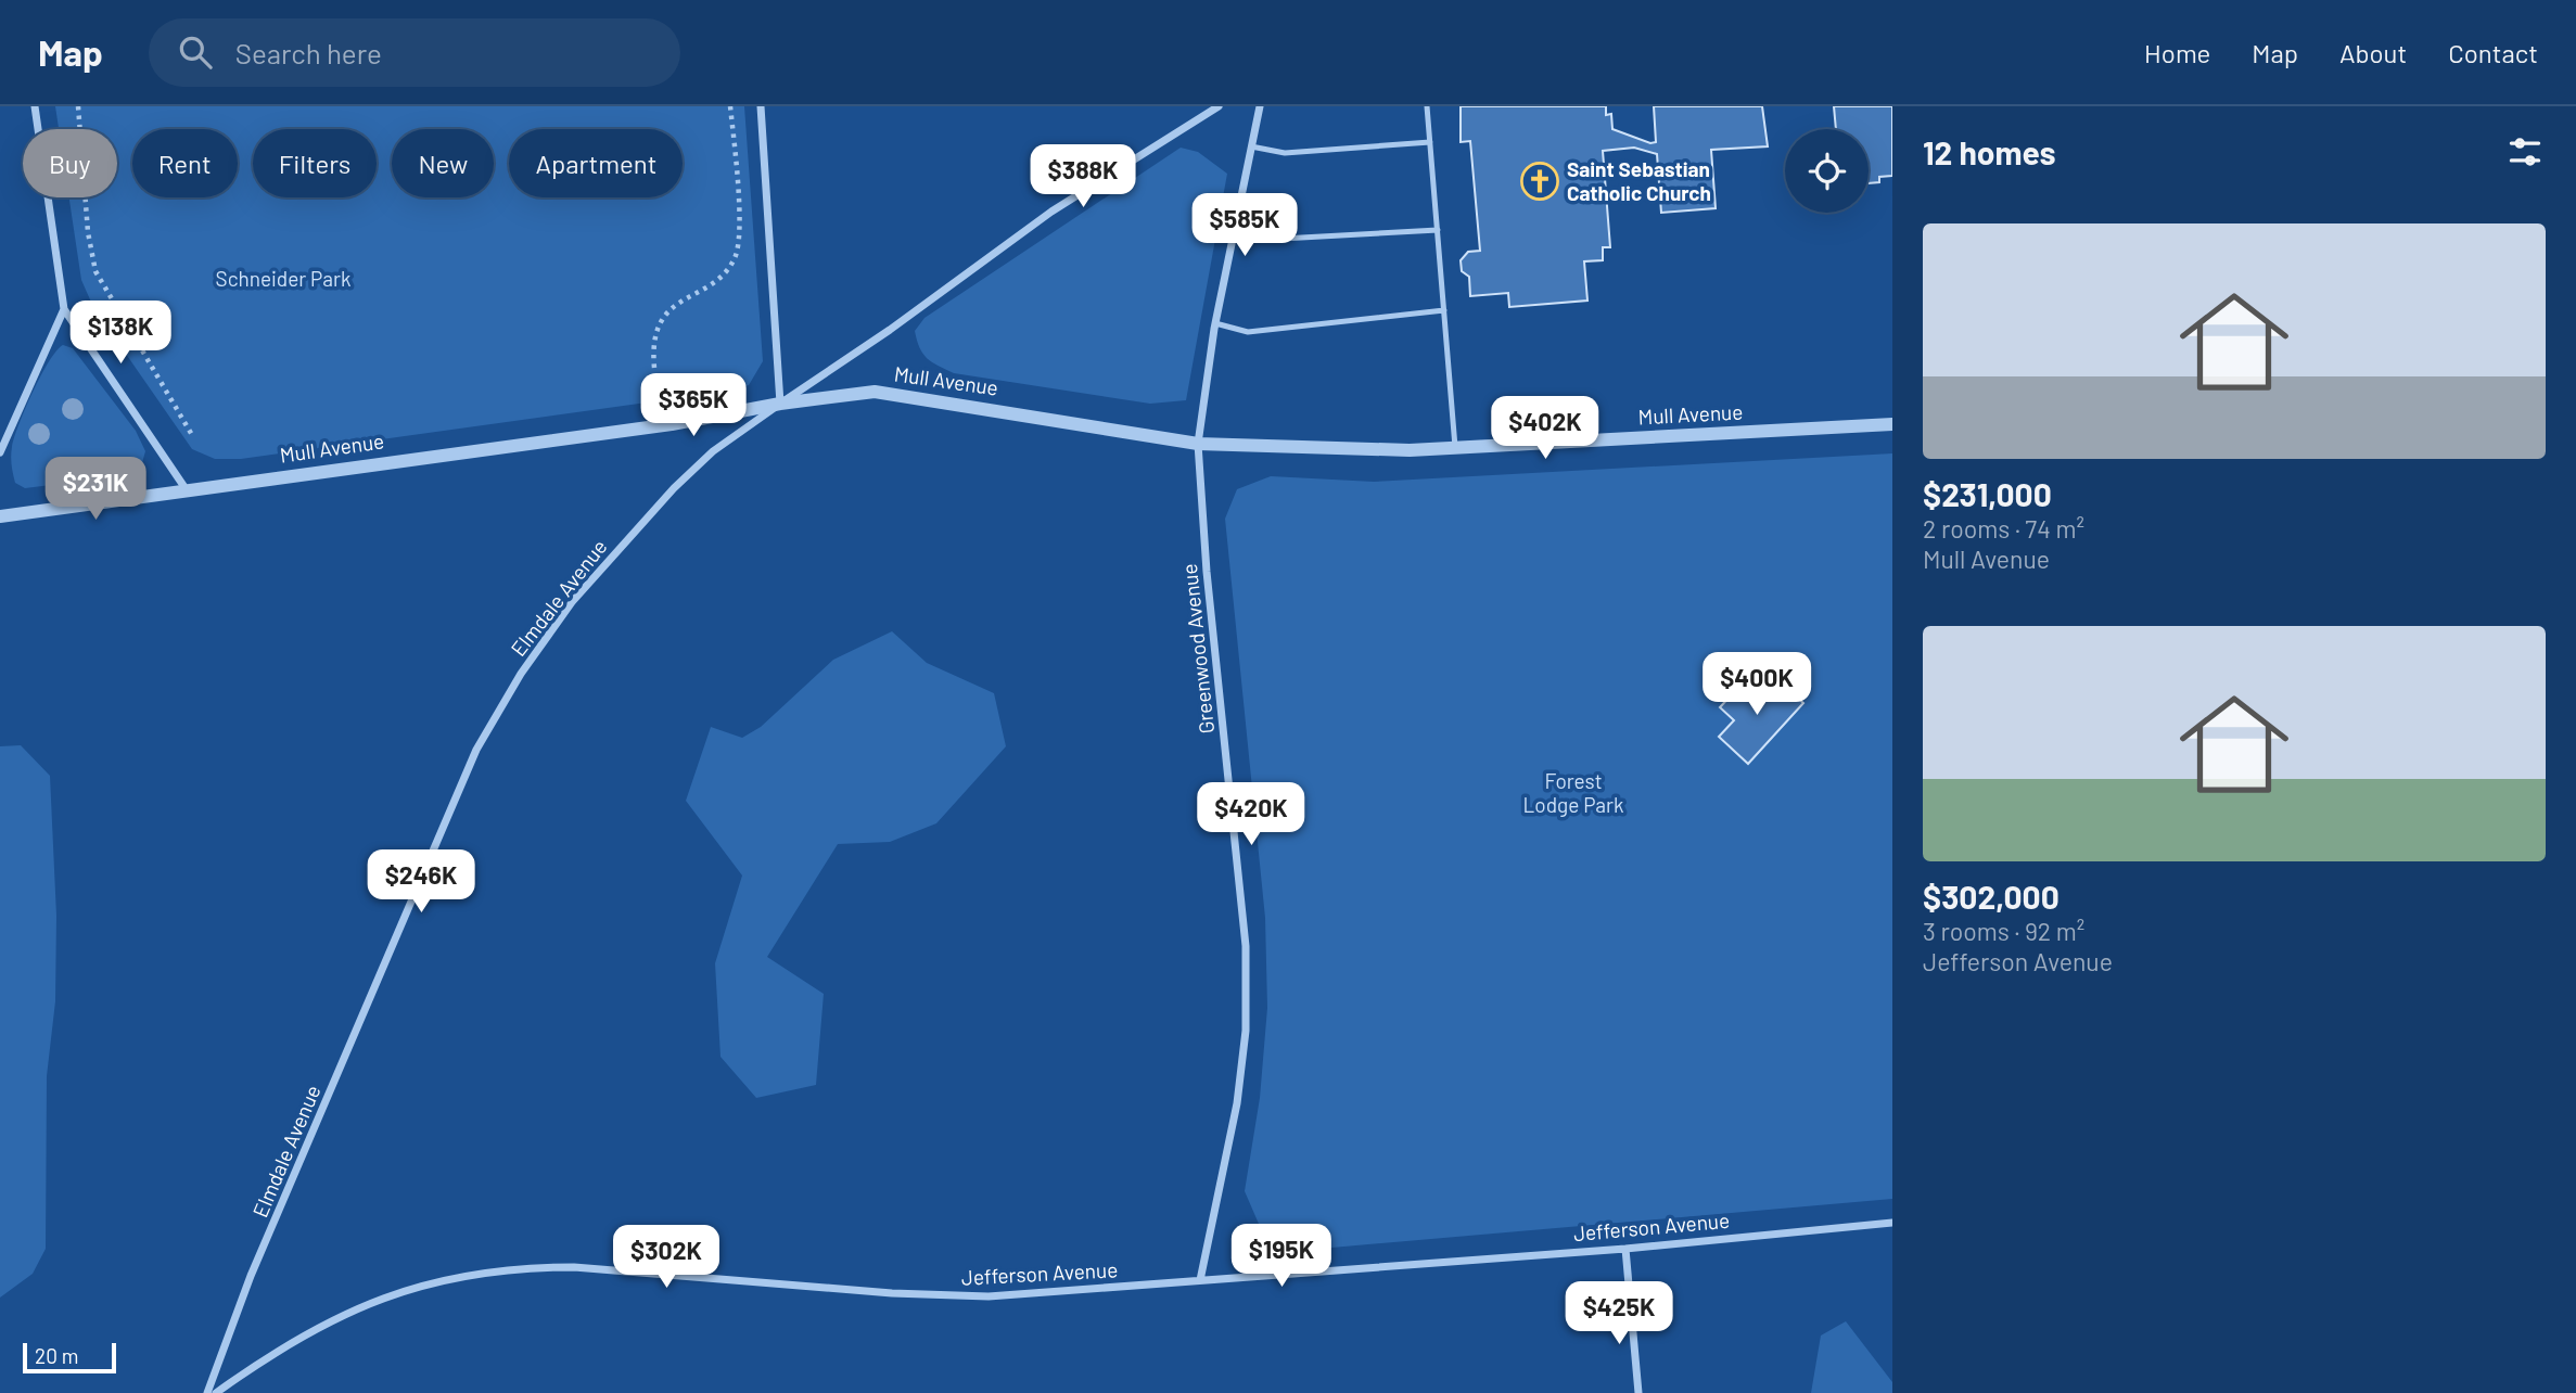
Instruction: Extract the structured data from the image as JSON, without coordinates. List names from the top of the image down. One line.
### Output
{"streets":{"street":["Mull Avenue","Elmdale Avenue","Greenwood Avenue","Jefferson Avenue"]},"crossings":[["Mull Avenue","Elmdale Avenue"],["Mull Avenue","Greenwood Avenue"],["Greenwood Avenue","Jefferson Avenue"]],"parks":["Schneider Park","Forest Lodge Park"],"places":{"church":["Saint Sebastian Catholic Church"]},"scale_bar":"20 m","page":{"header":"Map","search":"Search here","nav":["Home","Map","About","Contact"],"heading":"12 homes","chip":["Buy","Rent","Filters","New","Apartment"],"price":["$388K","$585K","$138K","$365K","$402K","$231K","$400K","$420K","$246K","$195K","$302K","$425K"],"list":[{"name":"$231,000","note":"2 rooms · 74 m² · Mull Avenue"},{"name":"$302,000","note":"3 rooms · 92 m² · Jefferson Avenue"}],"scale":"20 m"}}
